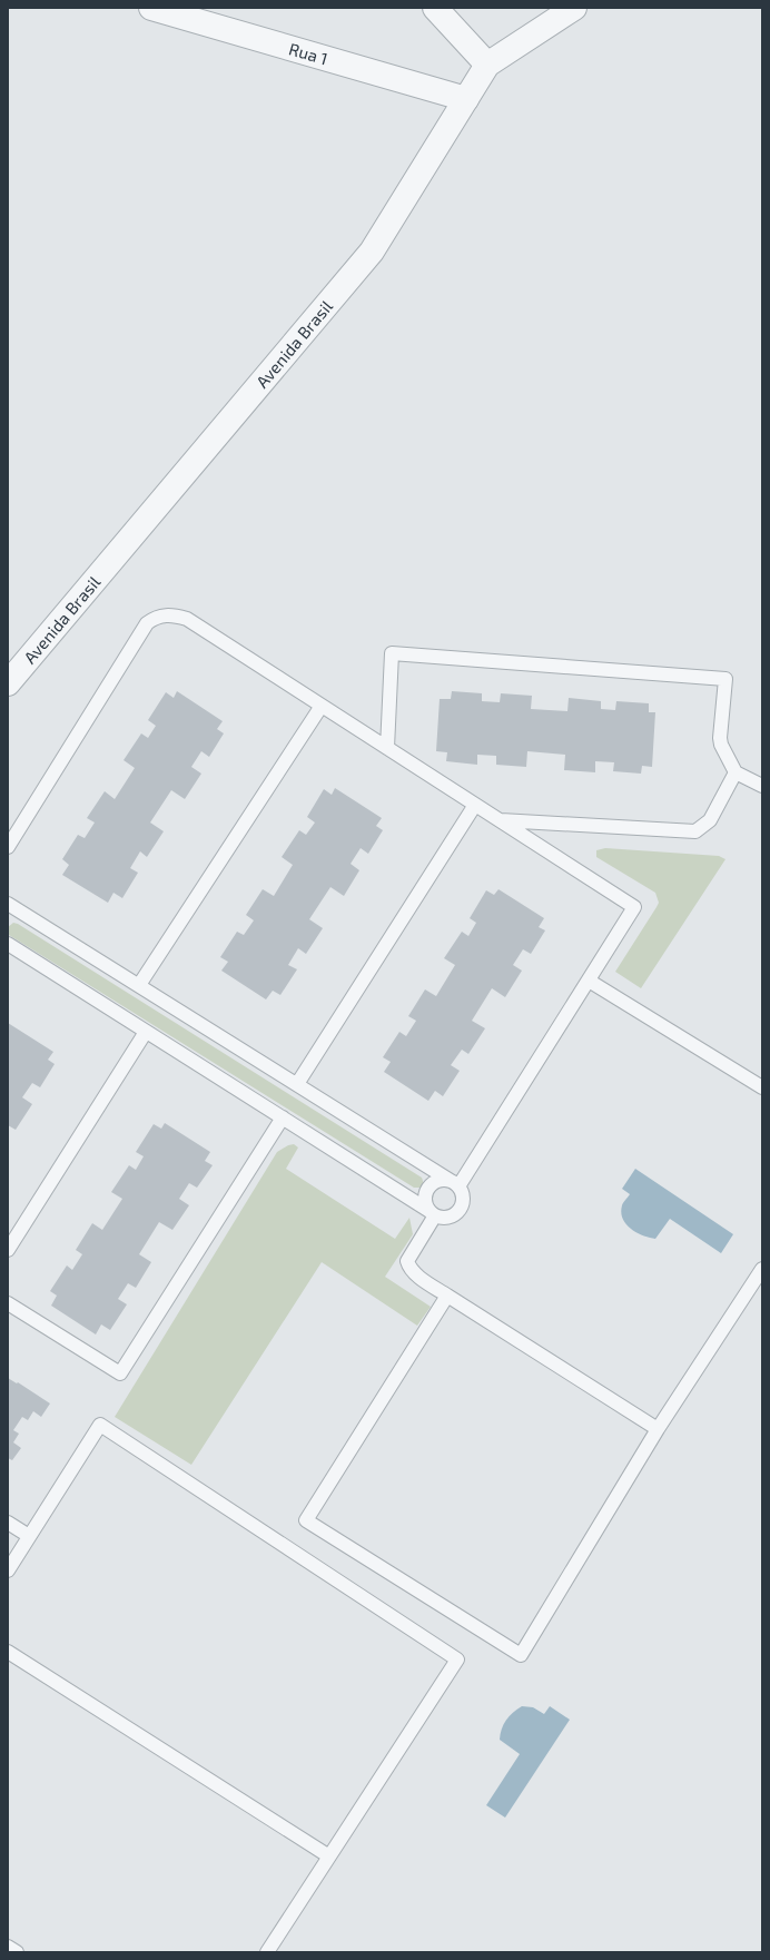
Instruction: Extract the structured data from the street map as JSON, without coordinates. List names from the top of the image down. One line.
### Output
{"streets":{"street":["Rua 1","Avenida Brasil"]},"crossings":[["Rua 1","Avenida Brasil"]]}
